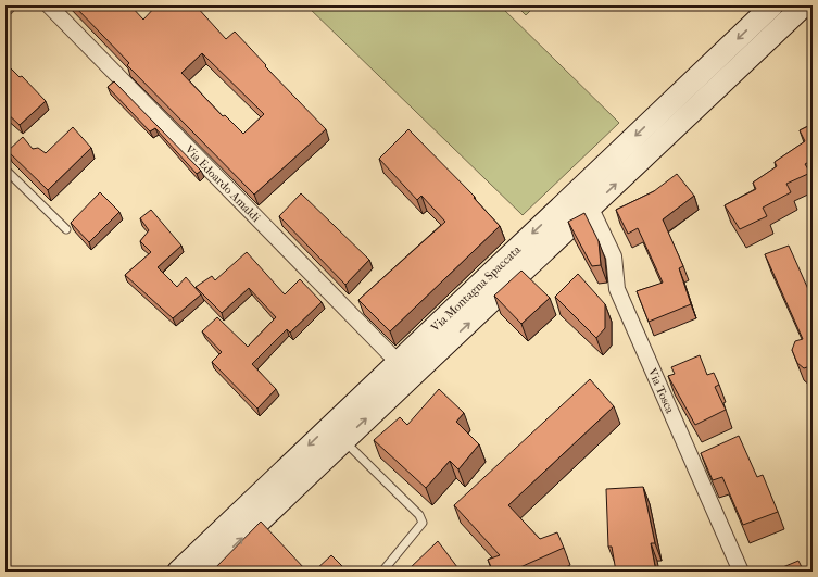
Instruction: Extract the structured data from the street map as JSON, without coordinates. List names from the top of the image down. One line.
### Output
{"streets":{"main road":["Via Montagna Spaccata"],"street":["Via Edoardo Amaldi","Via Tosca"]},"crossings":[["Via Edoardo Amaldi","Via Montagna Spaccata"],["Via Montagna Spaccata","Via Tosca"]]}
